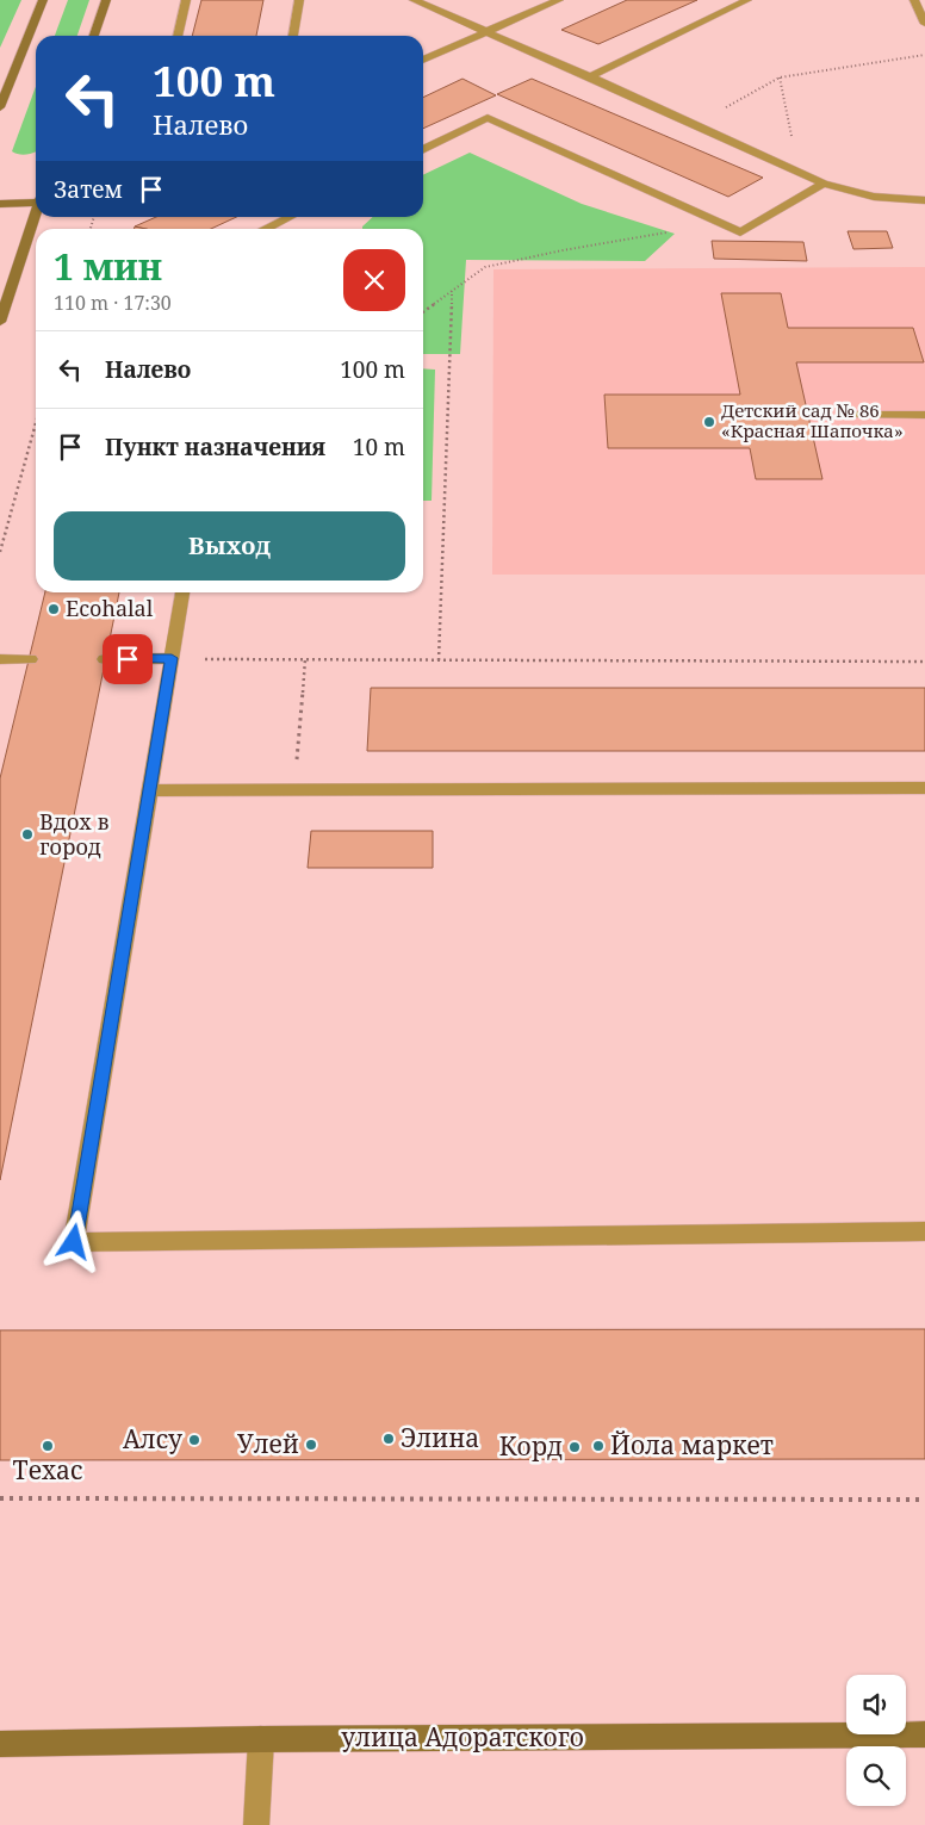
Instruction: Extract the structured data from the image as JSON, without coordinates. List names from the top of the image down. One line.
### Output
{"streets":{"main road":["улица Адоратского"]},"places":["Детский сад № 86 «Красная Шапочка»","Ecohalal","Вдох в город","Элина","Алсу","Улей","Техас","Йола маркет","Корд"],"page":{"turn":["100 m","Налево"],"then":"Затем","heading":["1 мин","110 m · 17:30"],"list":[{"name":"Налево","value":"100 m"},{"name":"Пункт назначения","value":"10 m"}],"buttons":"Выход"}}
